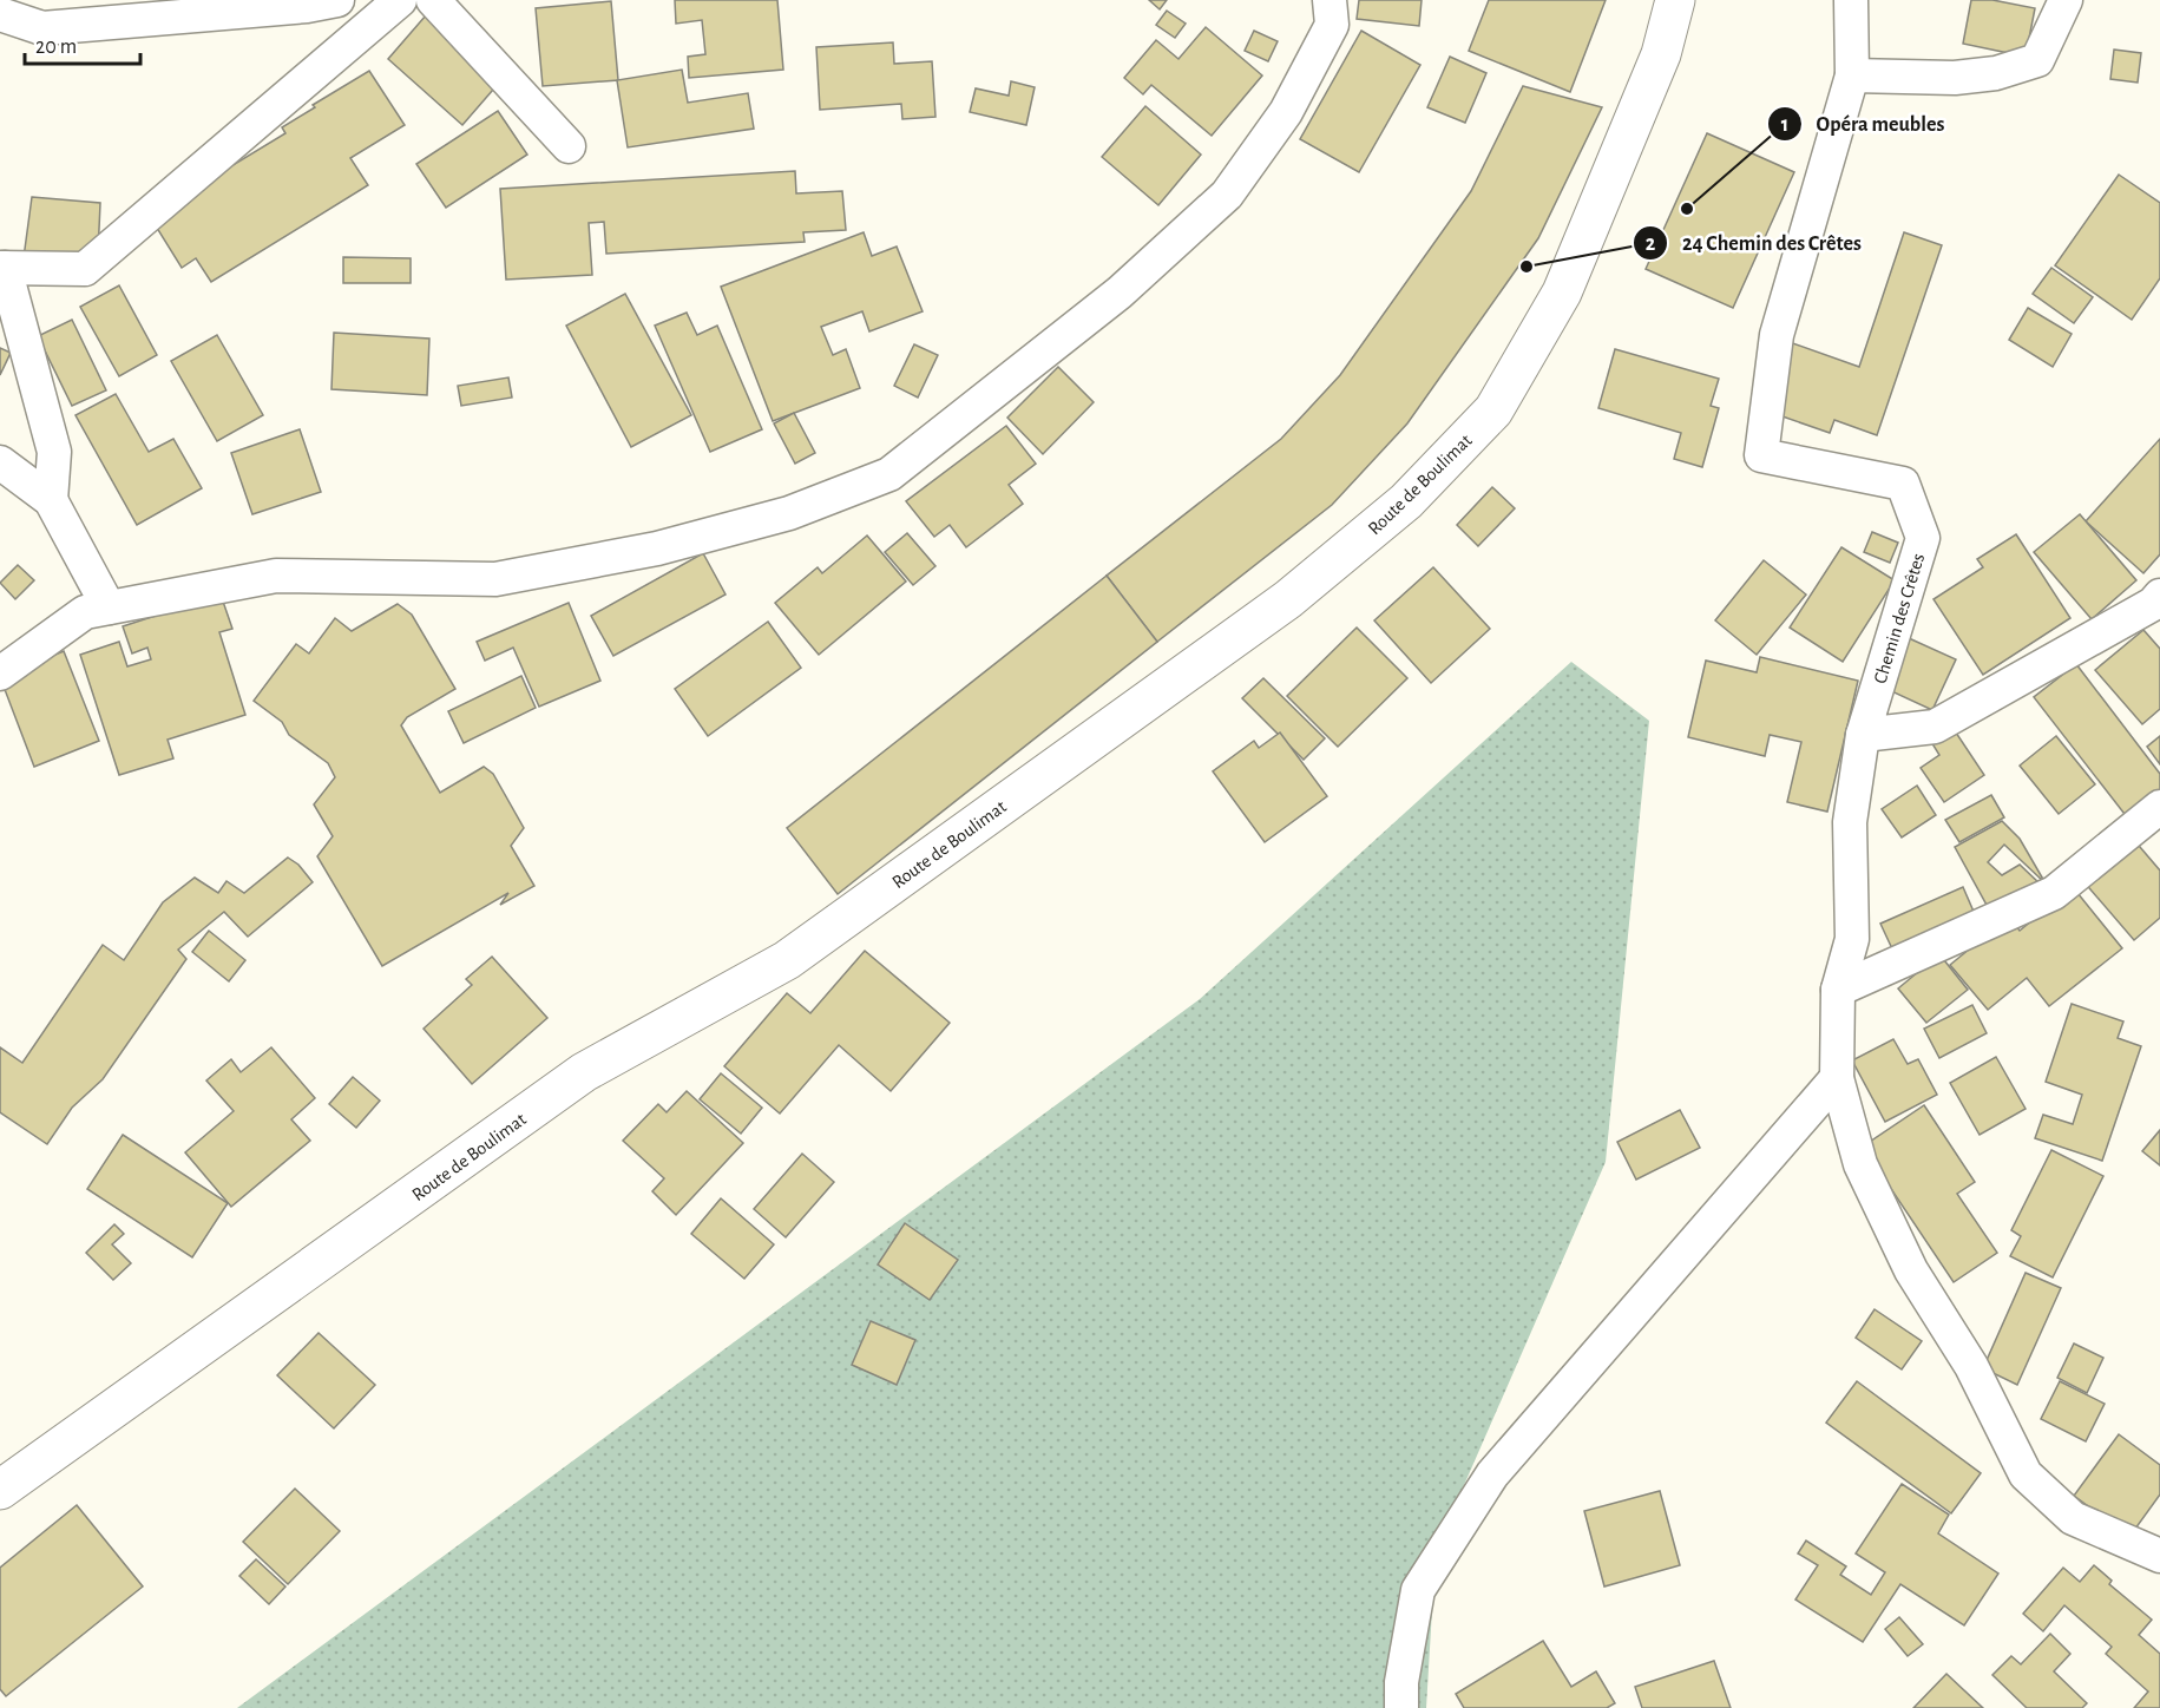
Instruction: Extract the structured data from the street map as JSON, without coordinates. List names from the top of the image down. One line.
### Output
{"streets":{"main road":["Route de Boulimat"],"street":["Chemin des Crêtes"]},"places":["Opéra meubles","24 Chemin des Crêtes"],"scale_bar":"20 m"}
